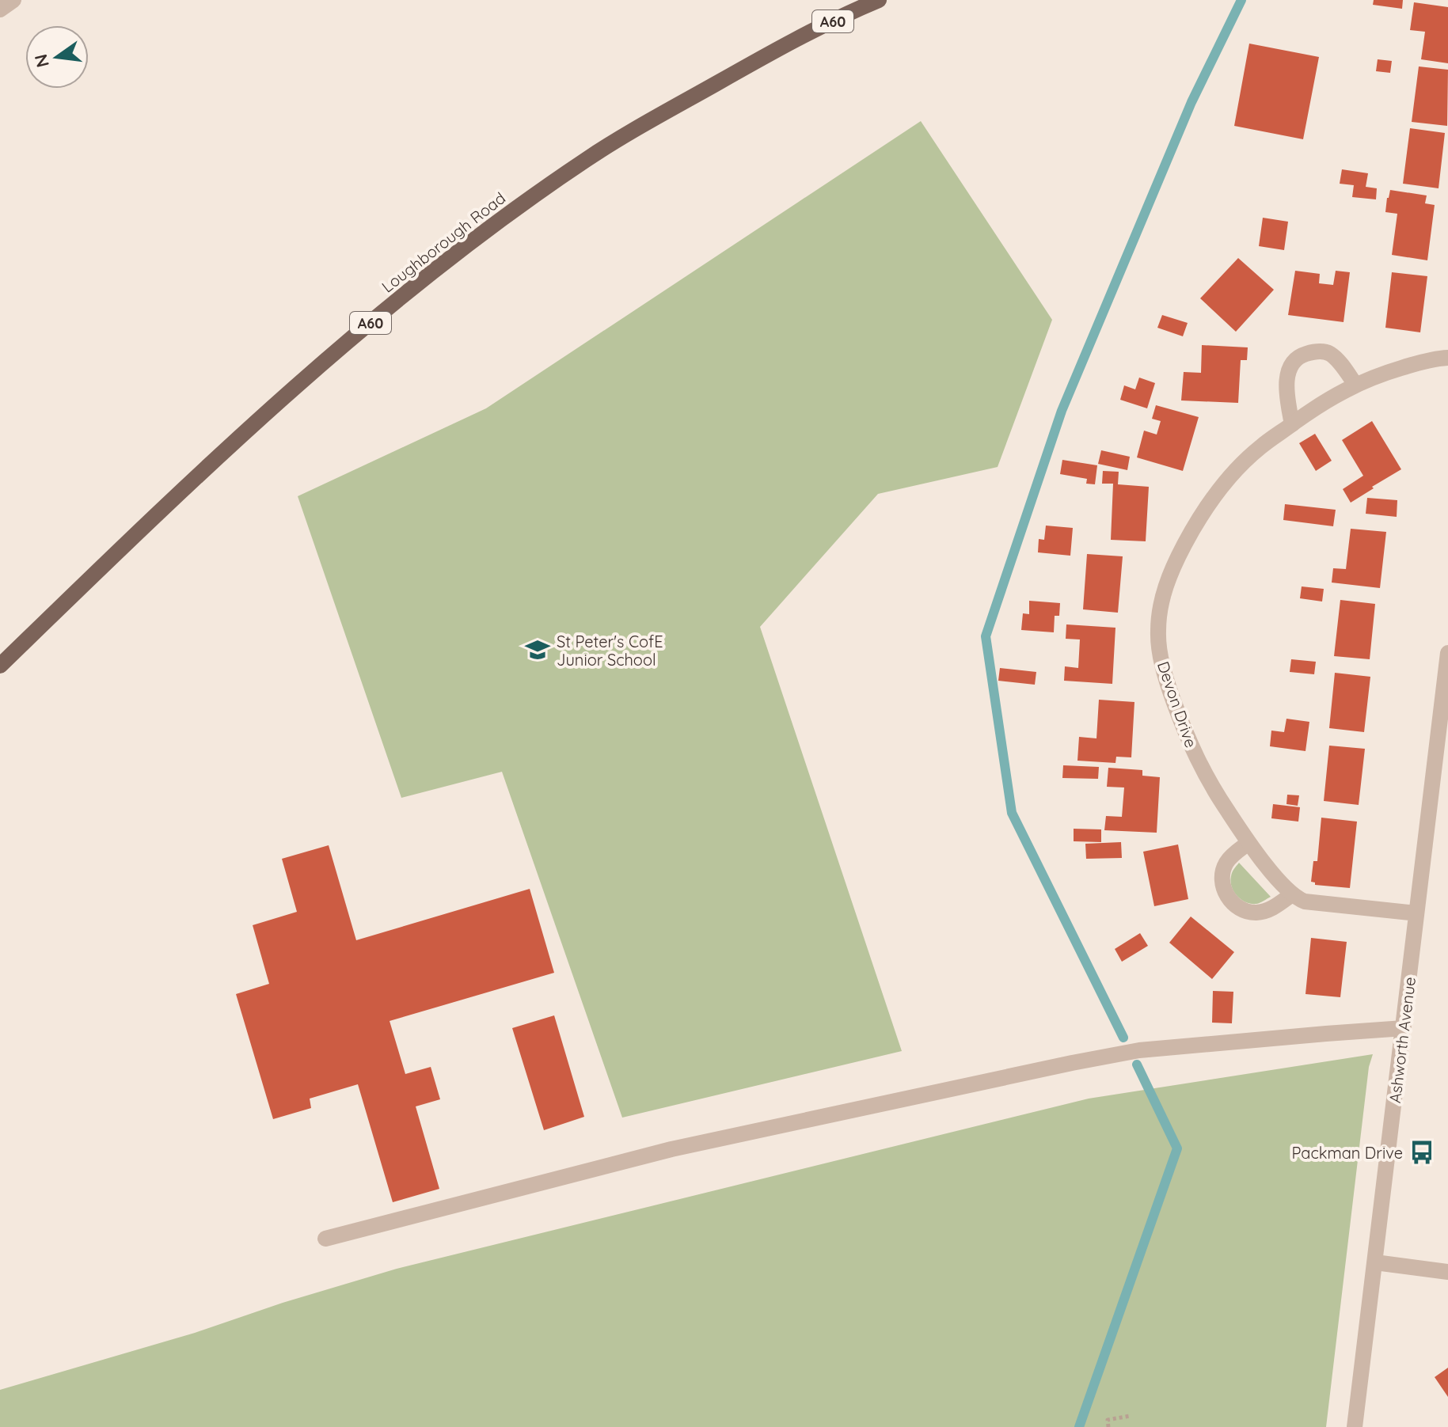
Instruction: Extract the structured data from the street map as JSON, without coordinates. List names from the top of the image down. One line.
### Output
{"streets":{"main road":["A60","Loughborough Road"],"street":["Devon Drive","Ashworth Avenue"]},"places":{"school or university":["St Peter's CofE Junior School"],"bus stop":["Packman Drive"]},"north":"left"}
